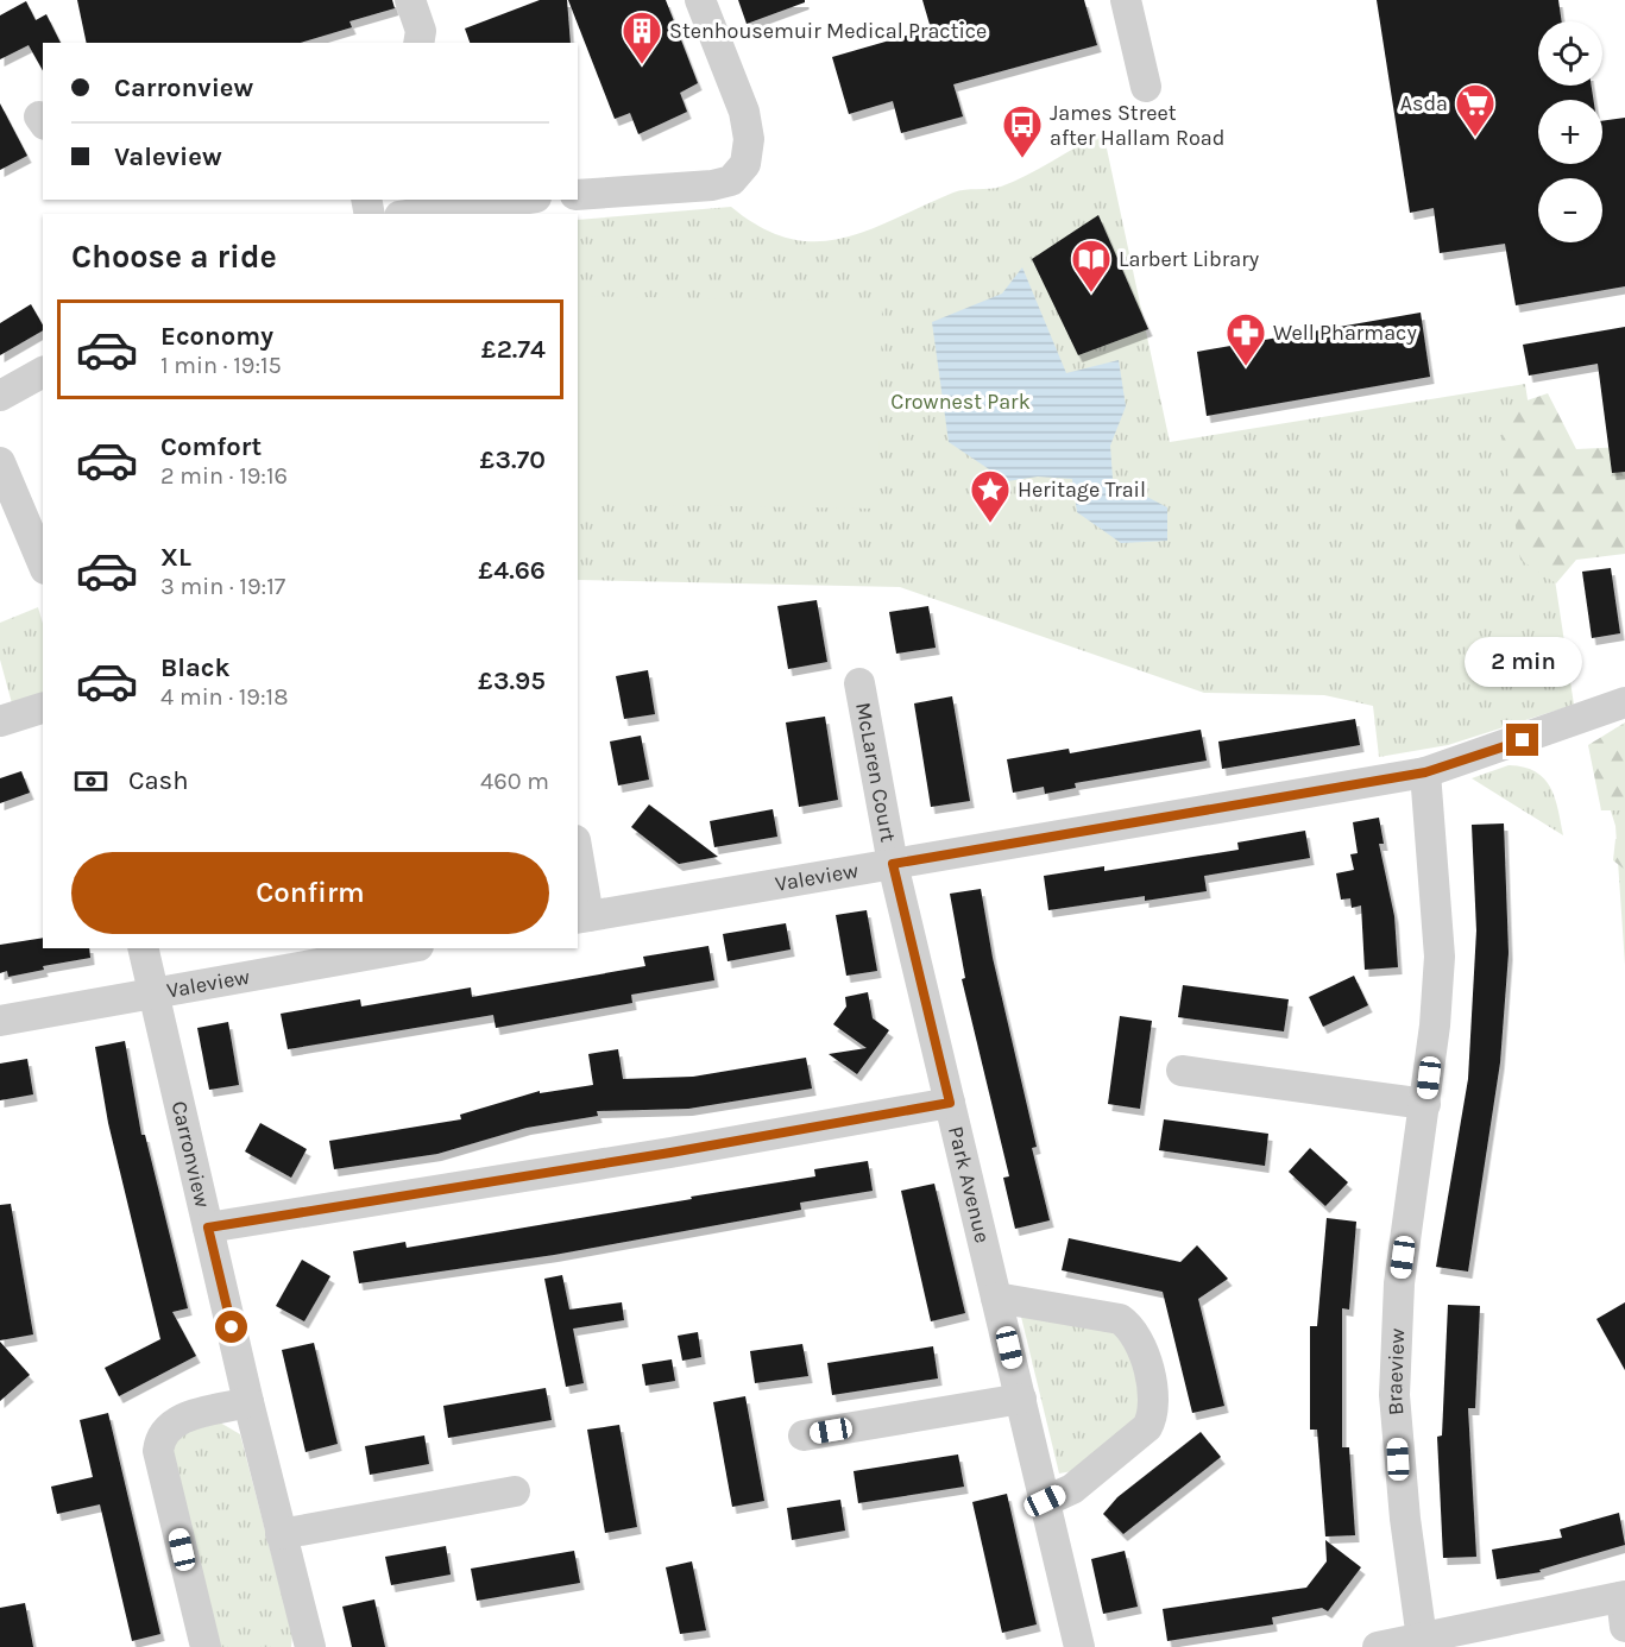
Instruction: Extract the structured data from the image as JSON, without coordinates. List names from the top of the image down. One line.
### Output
{"streets":{"street":["McLaren Court","Valeview","Carronview","Park Avenue","Braeview"]},"crossings":[["McLaren Court","Valeview"],["McLaren Court","Park Avenue"],["Valeview","Carronview"],["Valeview","Park Avenue"],["Valeview","Braeview"]],"parks":["Crownest Park"],"places":{"building":["Stenhousemuir Medical Practice"],"supermarket":["Asda"],"bus stop":["James Street after Hallam Road"],"library":["Larbert Library"],"pharmacy":["Well Pharmacy"],"place":["Heritage Trail"]},"page":{"map_buttons":["+","−"],"banner":["Carronview","Valeview"],"heading":"Choose a ride","list":[{"name":"Economy","note":"1 min · 19:15","value":"£2.74"},{"name":"Comfort","note":"2 min · 19:16","value":"£3.70"},{"name":"XL","note":"3 min · 19:17","value":"£4.66"},{"name":"Black","note":"4 min · 19:18","value":"£3.95"}],"bubble":"2 min","pay":["Cash","460 m"],"buttons":"Confirm"}}
